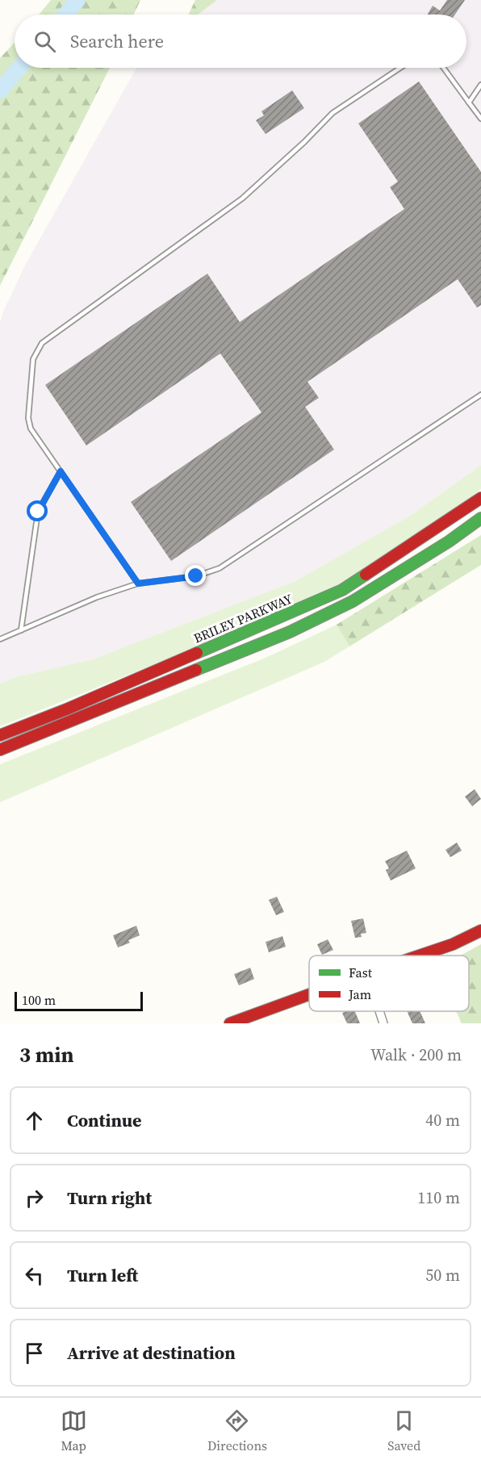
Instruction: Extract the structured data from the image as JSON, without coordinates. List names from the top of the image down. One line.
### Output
{"streets":{"main road":["BRILEY PARKWAY"]},"legend":["Fast","Jam"],"scale_bar":"100 m","page":{"search":"Search here","scale":"100 m","heading":["3 min","Walk · 200 m"],"list":[["Continue","40 m"],["Turn right","110 m"],["Turn left","50 m"],"Arrive at destination"],"nav":["Map","Directions","Saved"]}}
